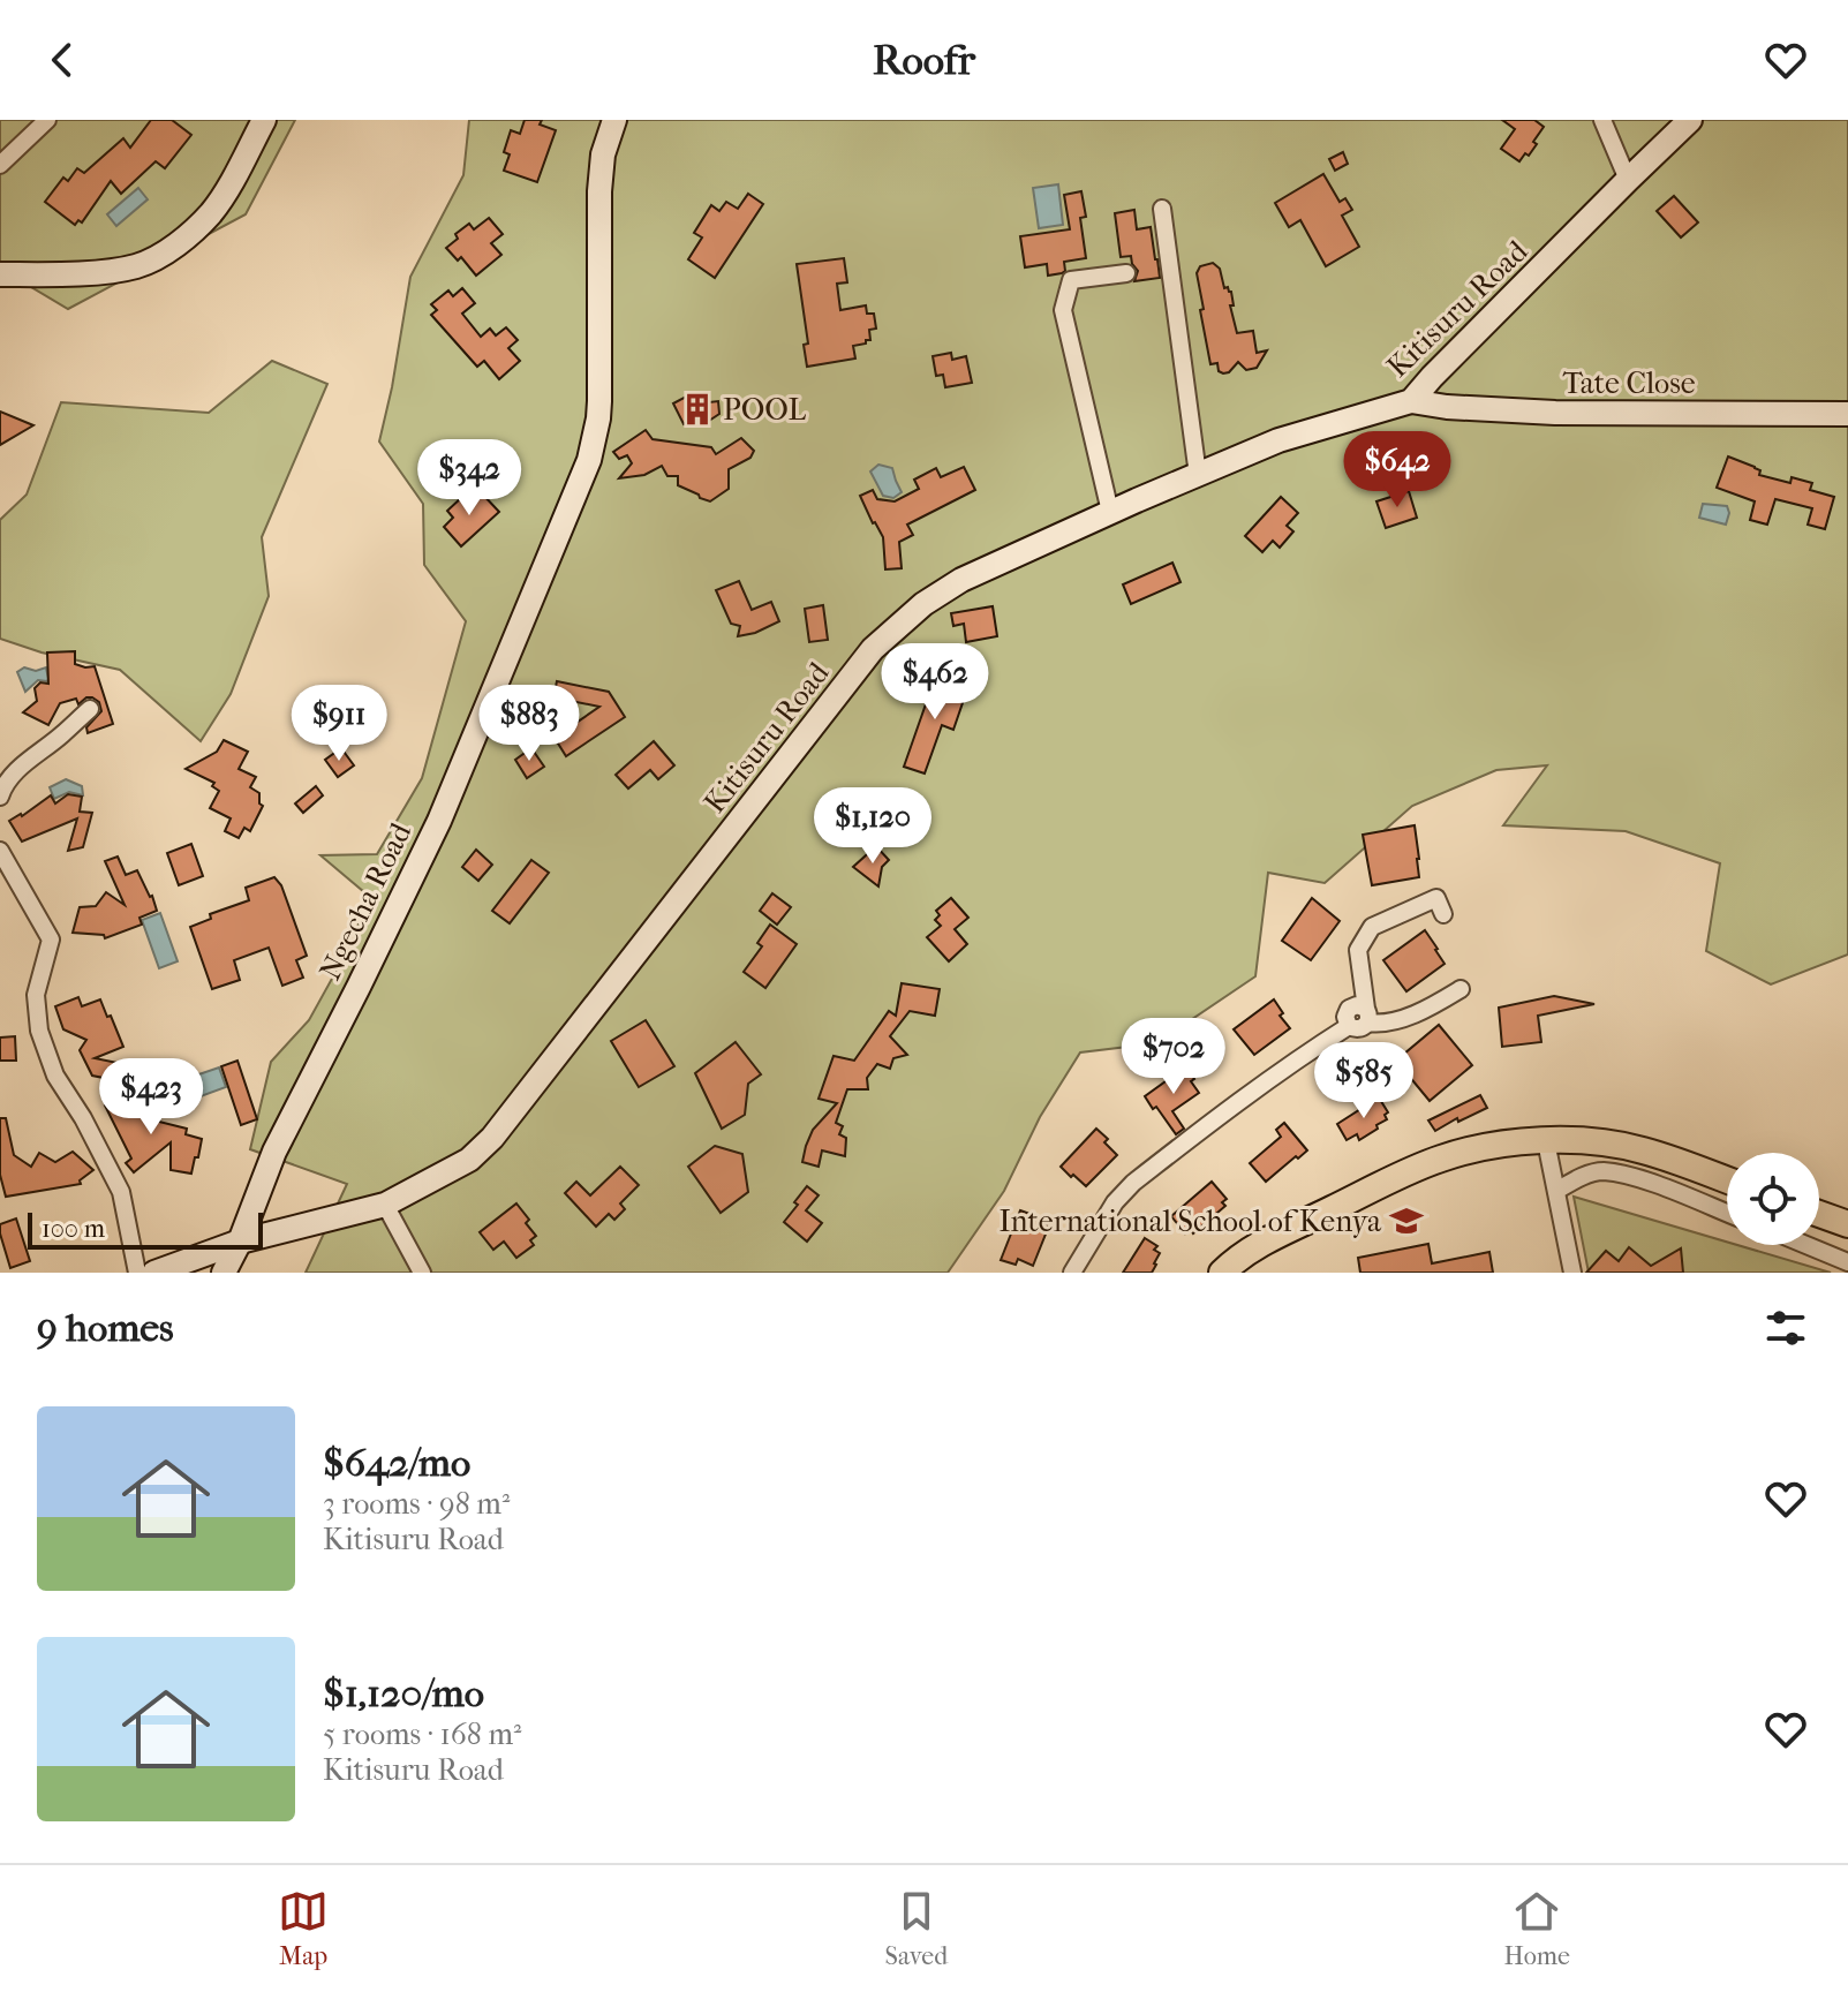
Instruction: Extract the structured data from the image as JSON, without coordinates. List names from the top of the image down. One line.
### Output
{"streets":{"street":["Kitisuru Road","Tate Close","Ngecha Road"]},"crossings":[["Kitisuru Road","Tate Close"],["Kitisuru Road","Ngecha Road"]],"places":{"building":["POOL"],"school or university":["International School of Kenya"]},"scale_bar":"100 m","page":{"header":"Roofr","price":["$642","$342","$462","$911","$883","$1,120","$702","$585","$423"],"scale":"100 m","heading":"9 homes","list":[{"name":"$642/mo","note":"3 rooms · 98 m² · Kitisuru Road"},{"name":"$1,120/mo","note":"5 rooms · 168 m² · Kitisuru Road"}],"tabs":["Map","Saved","Home"]}}
